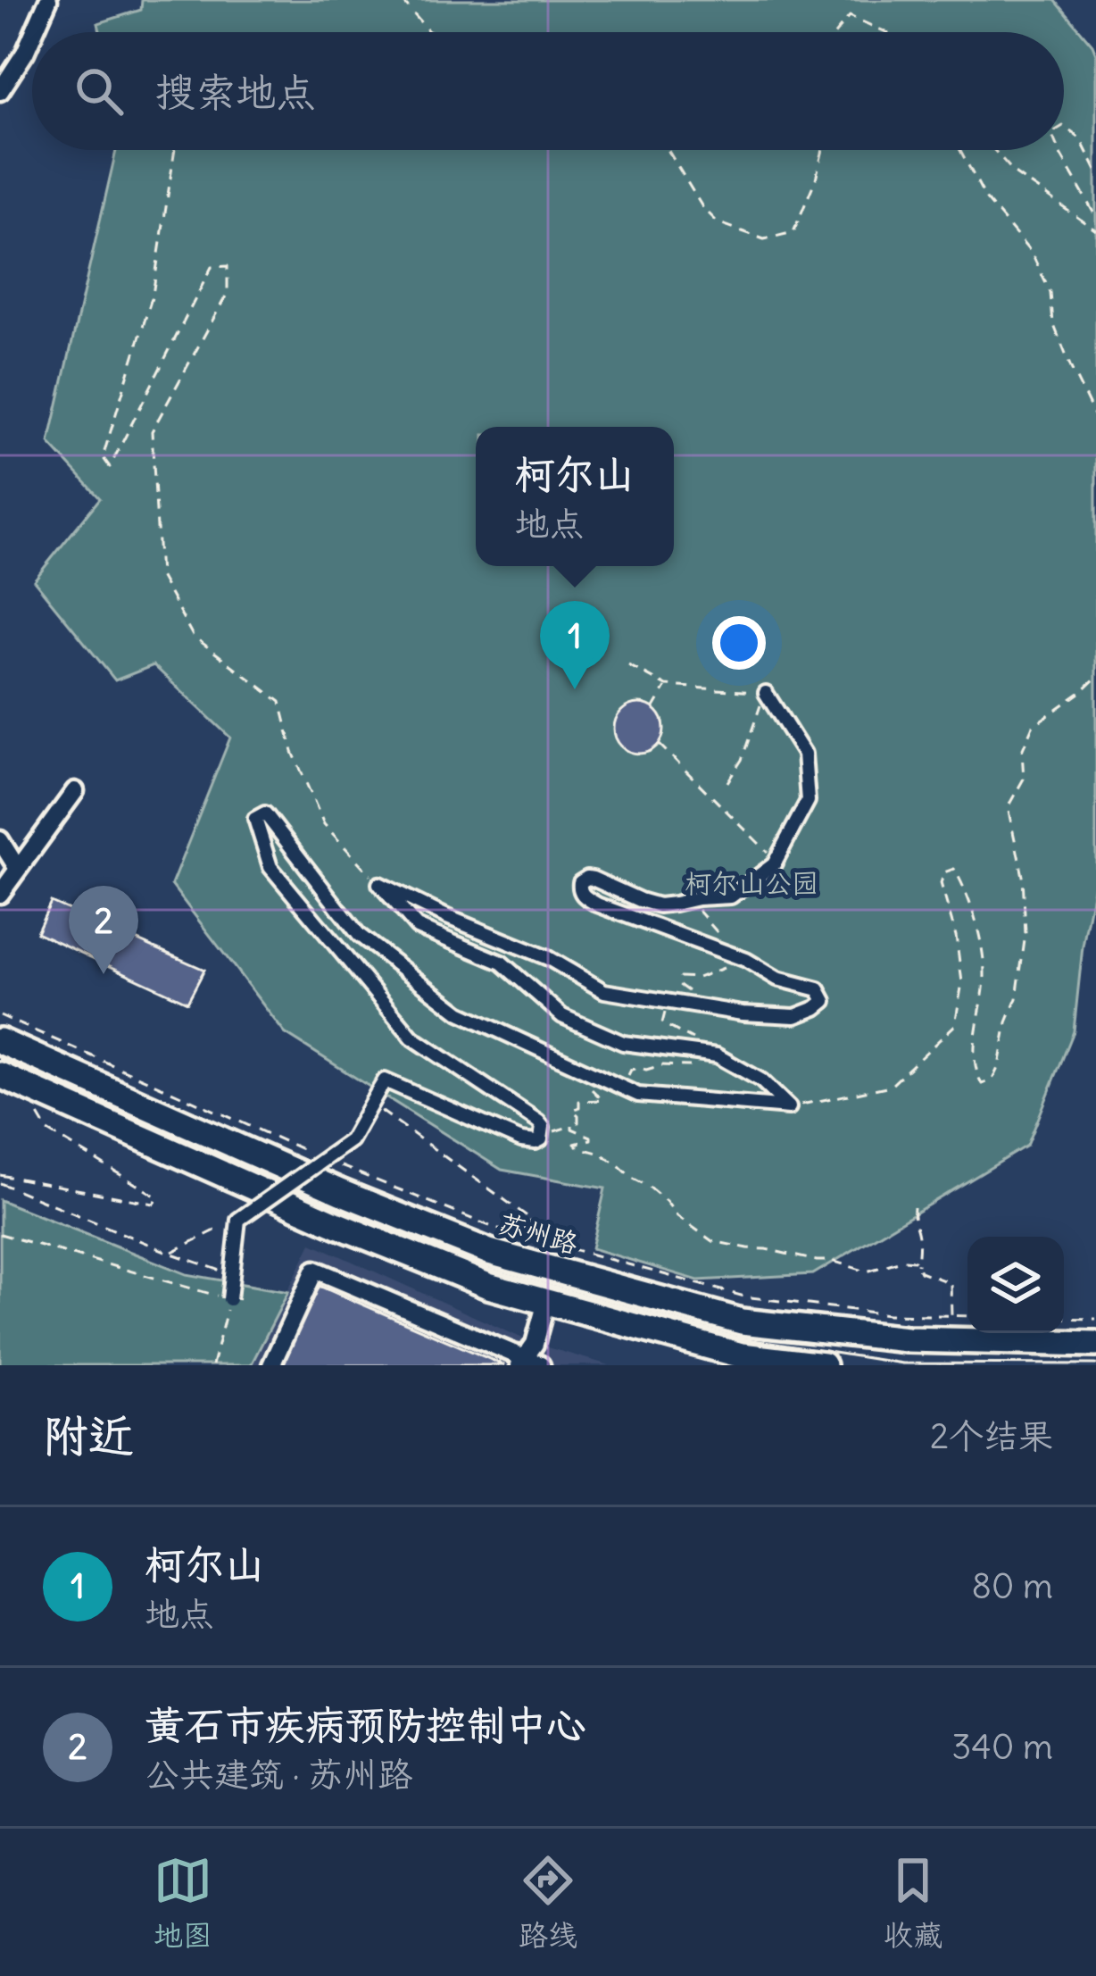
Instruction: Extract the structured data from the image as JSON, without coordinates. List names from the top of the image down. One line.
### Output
{"streets":{"main road":["苏州路"]},"parks":["柯尔山公园"],"page":{"search":"搜索地点","popup":["柯尔山","地点"],"pins":["1","2"],"heading":["附近","2个结果"],"list":[{"mark":"1","name":"柯尔山","note":"地点","value":"80 m"},{"mark":"2","name":"黄石市疾病预防控制中心","note":"公共建筑 · 苏州路","value":"340 m"}],"nav":["地图","路线","收藏"]}}
